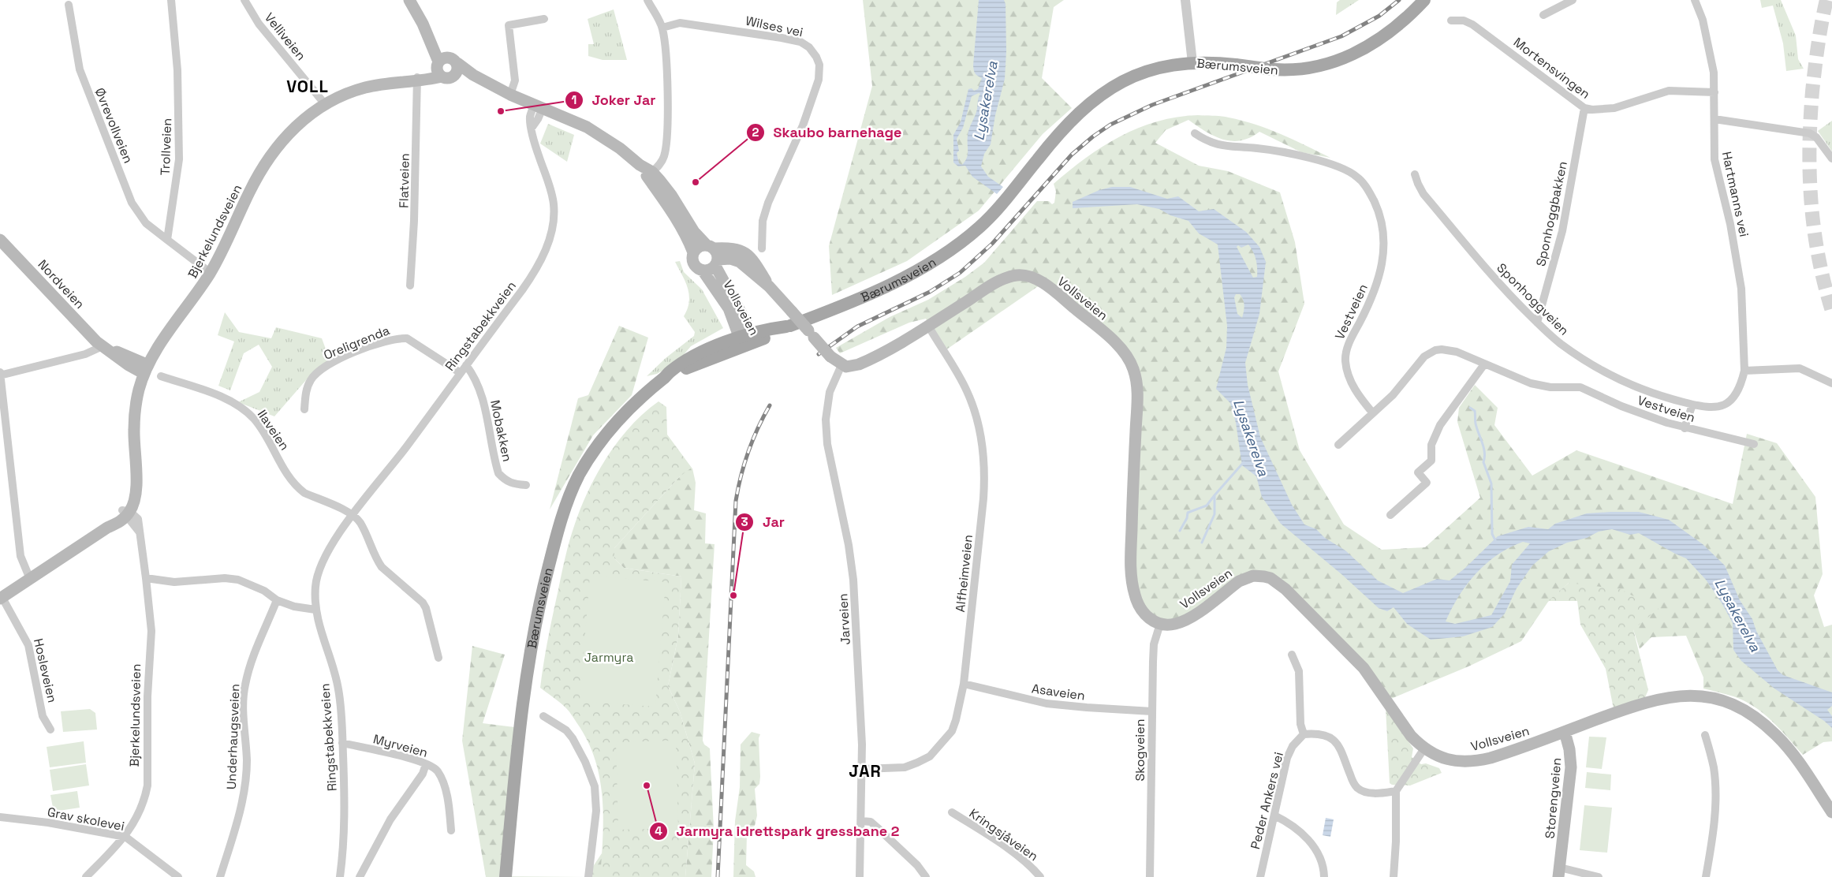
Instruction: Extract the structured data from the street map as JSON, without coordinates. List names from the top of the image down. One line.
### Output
{"streets":{"main road":["Bærumsveien","Bjerkelundsveien","Nordveien","Vollsveien","Hosleveien","Storengveien"],"street":["Wilses vei","Velliveien","Mortensvingen","Øvrevollveien","Trollveien","Flatveien","Hartmanns vei","Sponhoggbakken","Sponhoggveien","Vestveien","Ringstabekkveien","Oreligrenda","Ilaveien","Mobakken","Alfheimveien","Jarveien","Asaveien","Underhaugsveien","Myrveien","Skogveien","Peder Ankers vei","Grav skolevei","Kringsjåveien"]},"crossings":[["Velliveien","Bjerkelundsveien"],["Bærumsveien","Vollsveien"],["Mortensvingen","Hartmanns vei"],["Mortensvingen","Sponhoggbakken"],["Øvrevollveien","Trollveien"],["Flatveien","Bjerkelundsveien"],["Hartmanns vei","Sponhoggveien"],["Sponhoggbakken","Sponhoggveien"],["Bjerkelundsveien","Nordveien"],["Bjerkelundsveien","Vollsveien"],["Bjerkelundsveien","Hosleveien"],["Bjerkelundsveien","Grav skolevei"],["Vollsveien","Ringstabekkveien"],["Vollsveien","Alfheimveien"],["Vollsveien","Jarveien"],["Vollsveien","Skogveien"],["Vollsveien","Storengveien"],["Ringstabekkveien","Oreligrenda"],["Ringstabekkveien","Ilaveien"],["Ringstabekkveien","Mobakken"],["Ringstabekkveien","Myrveien"],["Alfheimveien","Jarveien"],["Alfheimveien","Asaveien"],["Asaveien","Skogveien"]],"districts":["VOLL","JAR"],"water":["Lysakerelva"],"parks":["Jarmyra"],"places":["Joker Jar","Skaubo barnehage","Jar","Jarmyra idrettspark gressbane 2"]}
